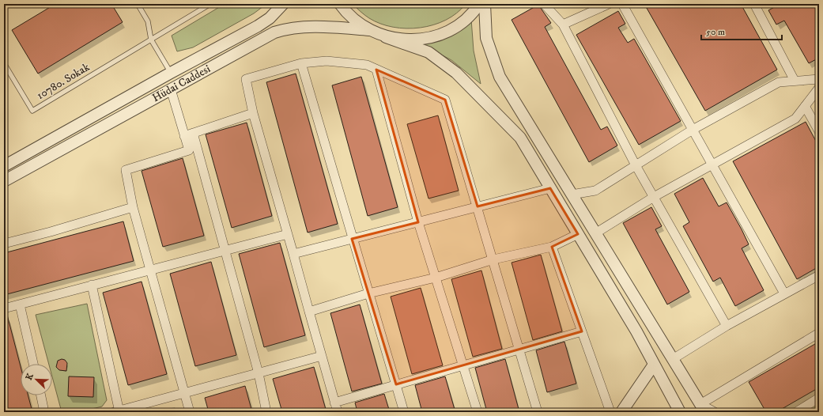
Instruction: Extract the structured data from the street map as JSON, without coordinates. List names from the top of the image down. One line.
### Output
{"streets":{"street":["Hüdai Caddesi"],"lane":["10780. Sokak"]},"scale_bar":"50 m","north":"top left"}
